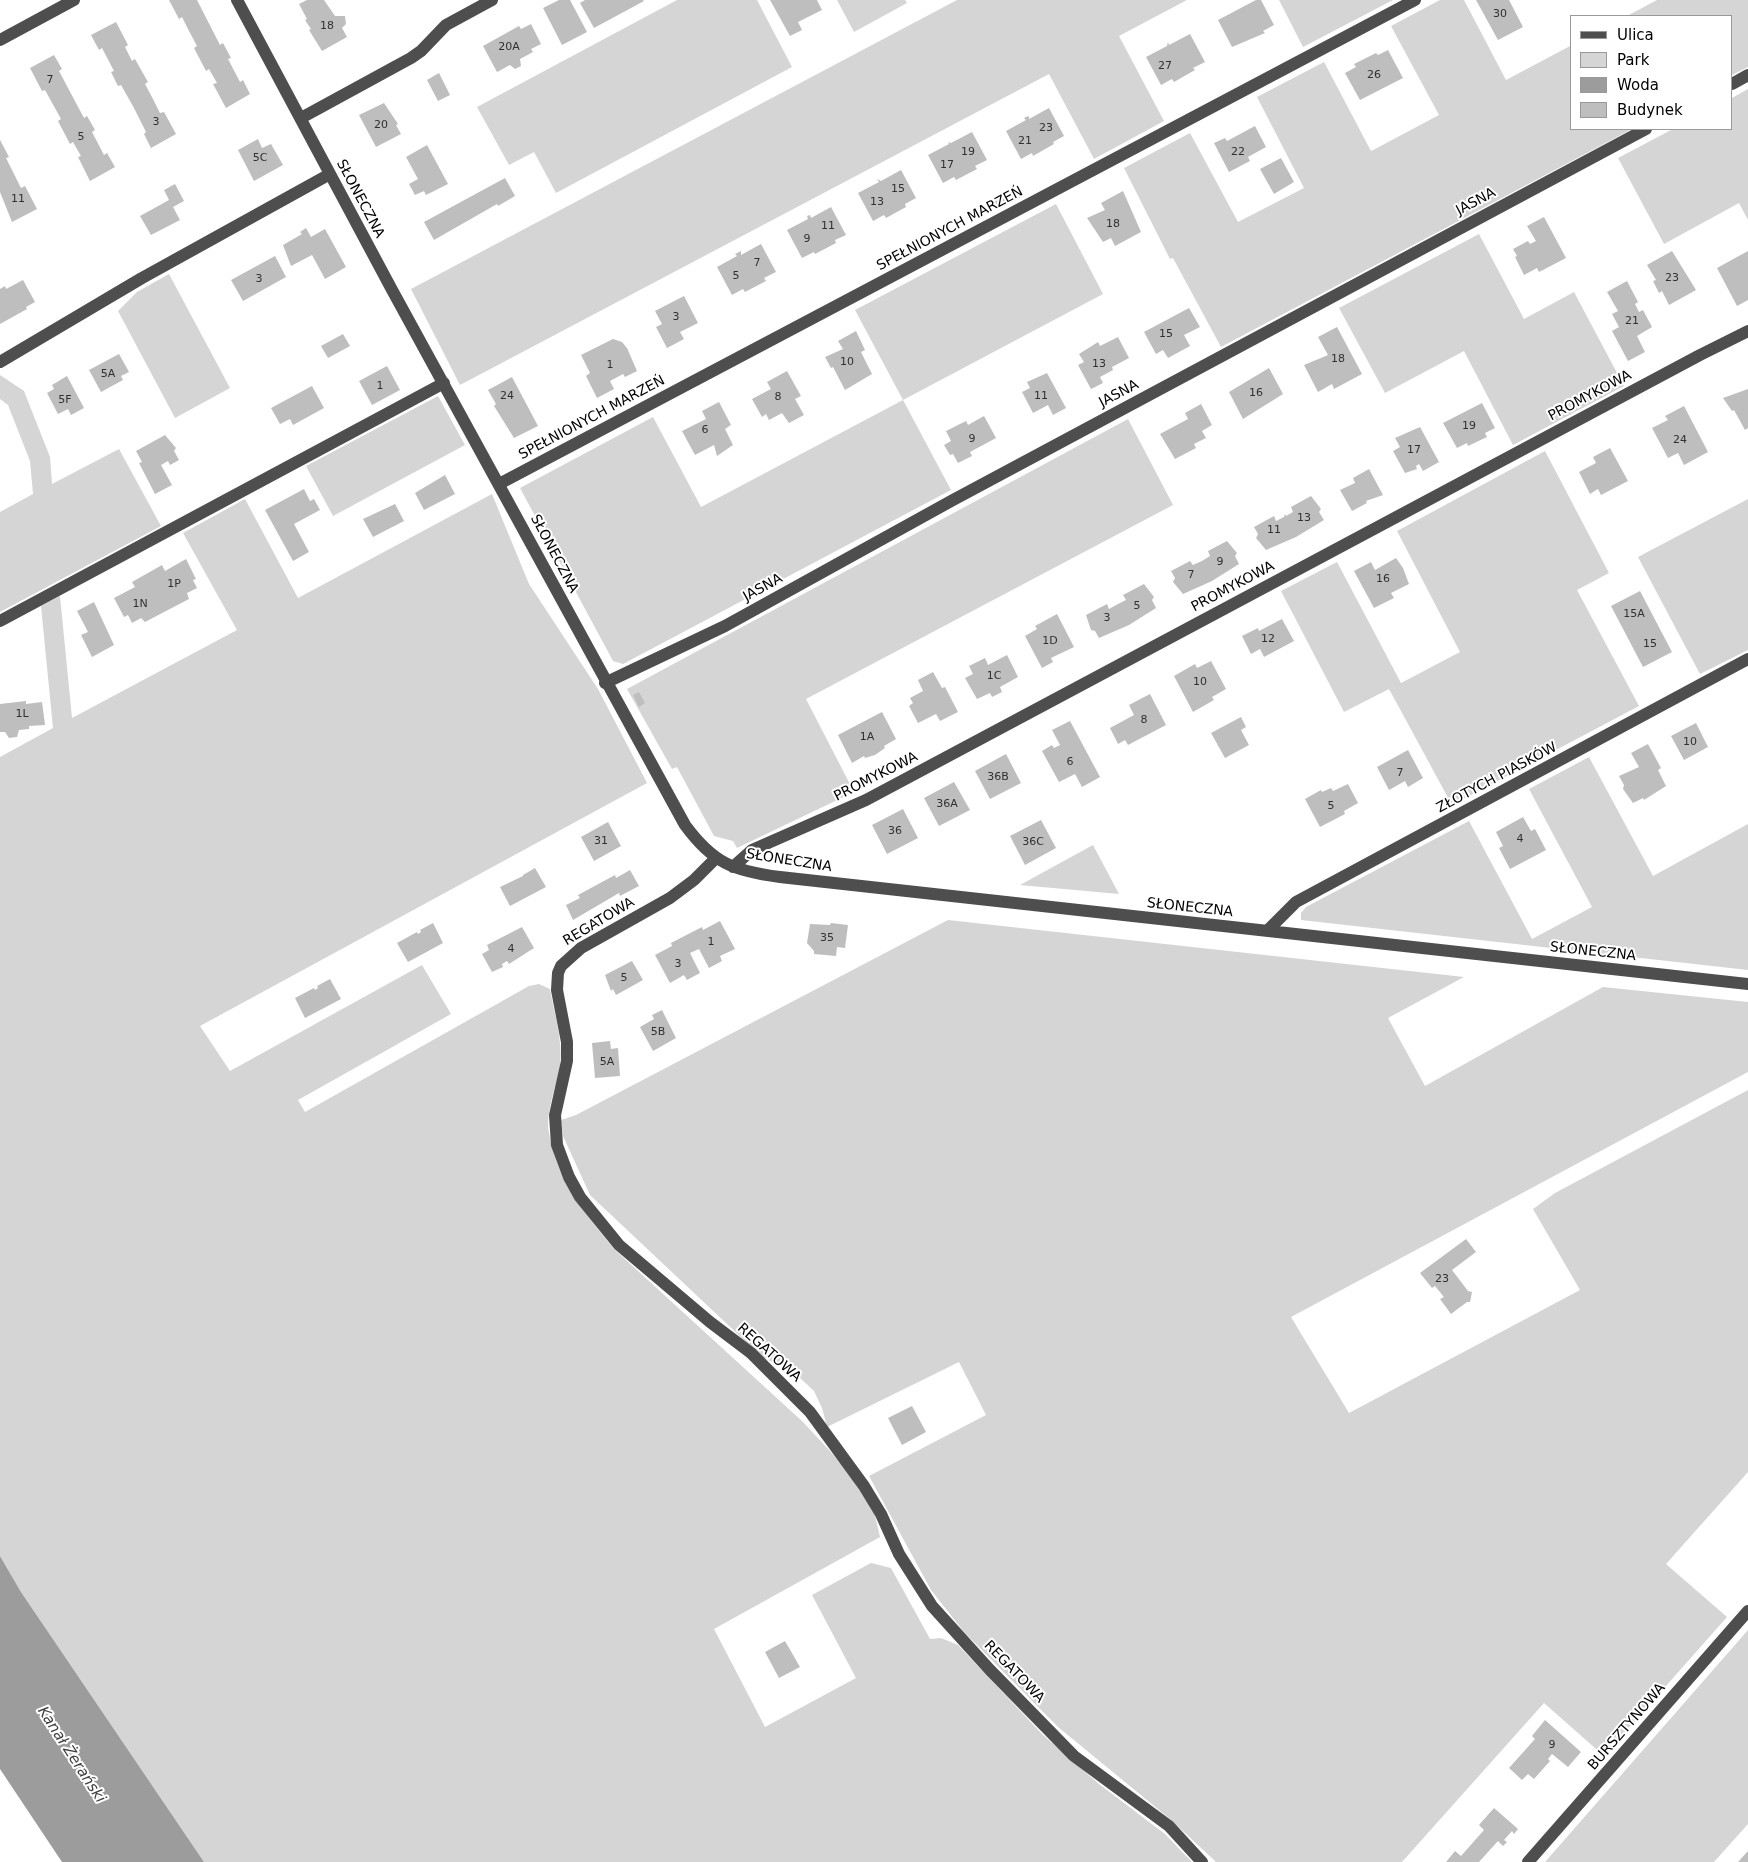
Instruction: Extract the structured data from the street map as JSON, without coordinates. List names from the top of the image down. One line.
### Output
{"streets":{"street":["SŁONECZNA","JASNA","SPEŁNIONYCH MARZEŃ","PROMYKOWA","ZŁOTYCH PIASKÓW","REGATOWA","BURSZTYNOWA"]},"crossings":[["SŁONECZNA","JASNA"],["SŁONECZNA","SPEŁNIONYCH MARZEŃ"],["SŁONECZNA","PROMYKOWA"],["SŁONECZNA","ZŁOTYCH PIASKÓW"],["SŁONECZNA","REGATOWA"]],"water":["Kanał Żerański"],"house_numbers":["30","18","20A","27","26","7","3","20","23","5","21","19","22","5C","17","15","11","13","18","11","9","7","5","23","3","3","21","15","18","10","13","1","5A","1","16","24","11","8","5F","19","6","9","24","17","13","11","9","7","16","1P","1N","5","15A","3","12","1D","15","1C","10","1L","8","1A","10","6","7","36B","36A","5","36","4","31","36C","35","1","4","3","5","5B","5A","23","9"],"legend":["Ulica","Park","Woda","Budynek"]}
